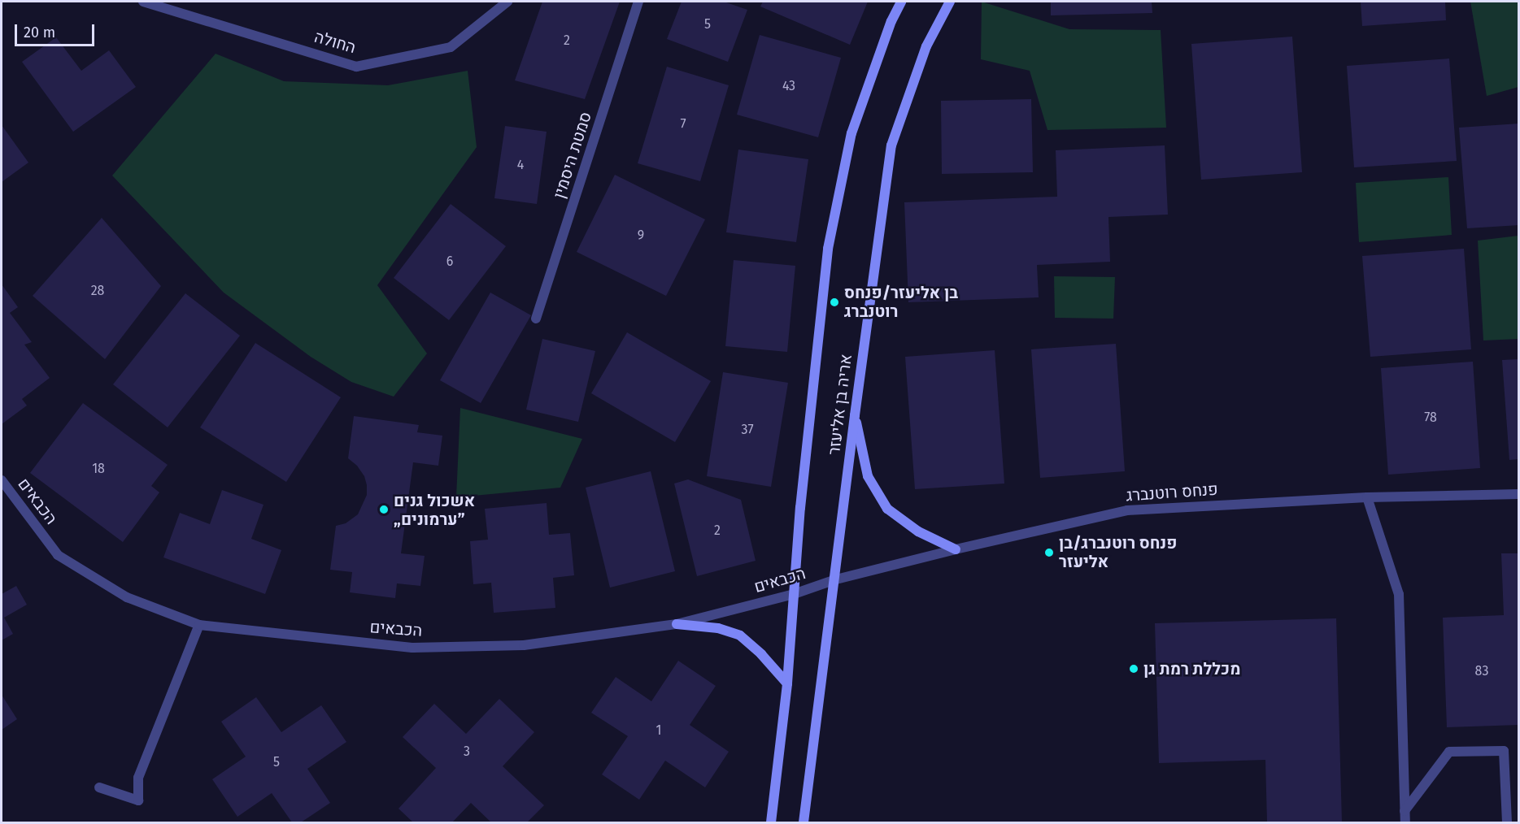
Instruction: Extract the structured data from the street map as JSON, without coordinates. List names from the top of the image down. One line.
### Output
{"streets":{"street":["החולה","סמטת היסמין","אריה בן אליעזר","פנחס רוטנברג","הכבאים"]},"crossings":[["אריה בן אליעזר","פנחס רוטנברג"],["אריה בן אליעזר","הכבאים"],["פנחס רוטנברג","הכבאים"]],"places":["בן אליעזר/פנחס רוטנברג","אשכול גנים „ערמונים”","פנחס רוטנברג/בן אליעזר","מכללת רמת גן"],"house_numbers":["5","2","43","7","4","9","6","28","78","37","18","2","83","1","3","5"],"scale_bar":"20 m"}
